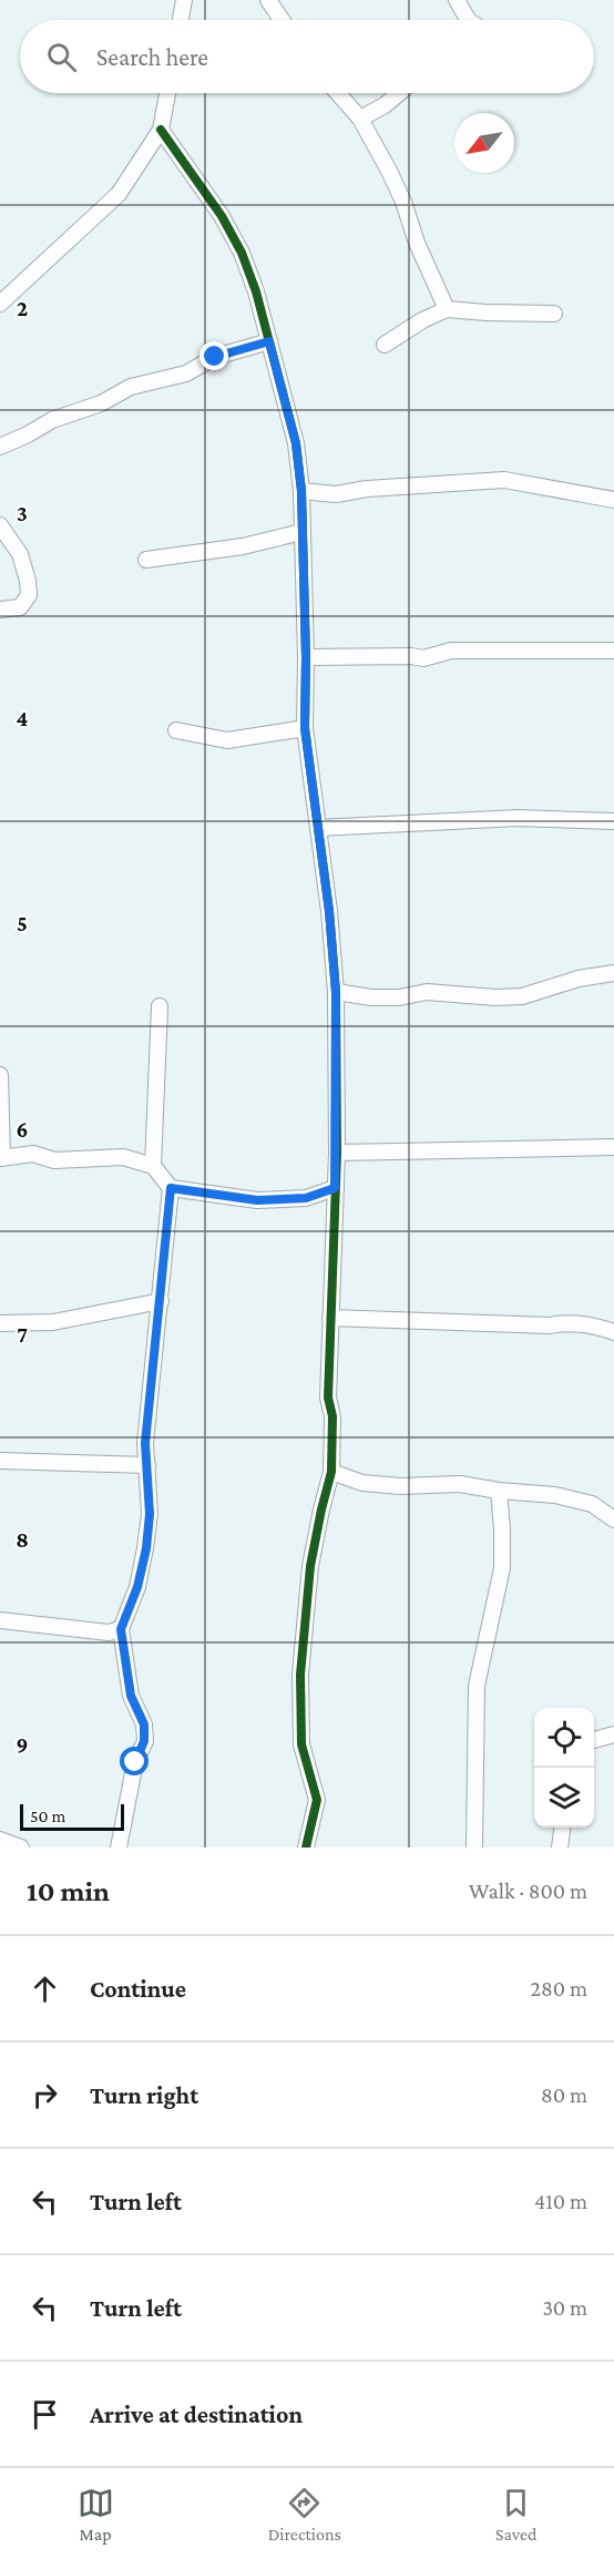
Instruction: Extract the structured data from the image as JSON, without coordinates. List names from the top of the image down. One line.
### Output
{"scale_bar":"50 m","north":"bottom left","page":{"search":"Search here","scale":"50 m","heading":["10 min","Walk · 800 m"],"list":[["Continue","280 m"],["Turn right","80 m"],["Turn left","410 m"],["Turn left","30 m"],"Arrive at destination"],"nav":["Map","Directions","Saved"]},"grid":{"rows":["2","3","4","5","6","7","8","9"]}}
